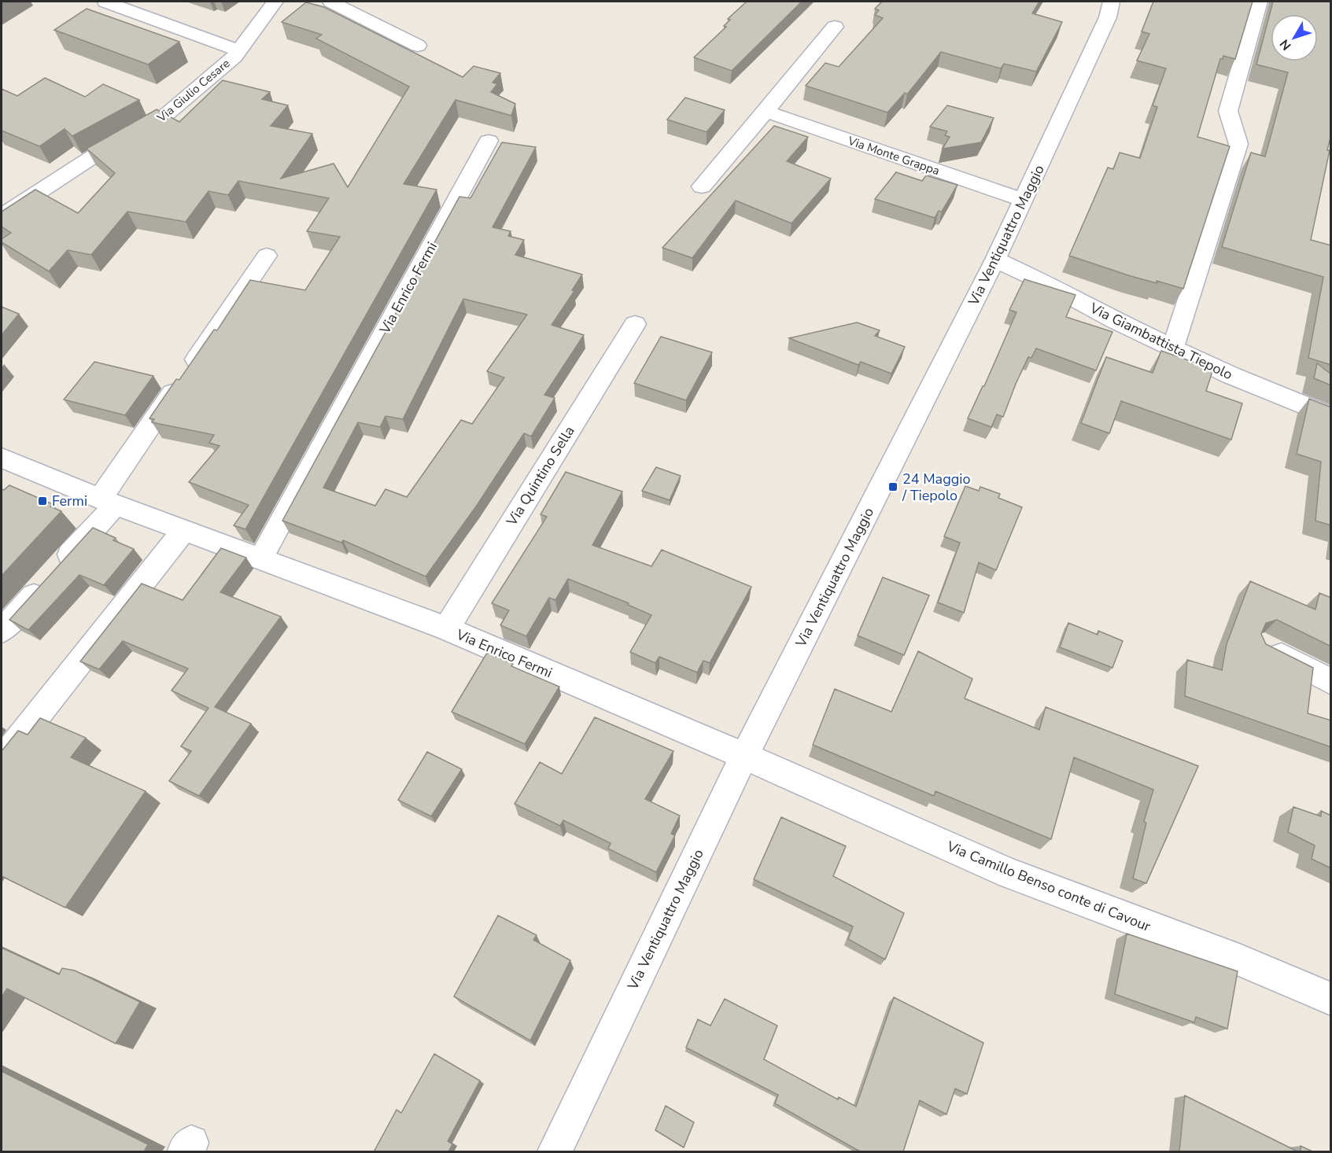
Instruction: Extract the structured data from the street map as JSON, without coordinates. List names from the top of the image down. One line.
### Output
{"streets":{"street":["Via Giulio Cesare","Via Monte Grappa","Via Ventiquattro Maggio","Via Enrico Fermi","Via Giambattista Tiepolo","Via Quintino Sella","Via Camillo Benso conte di Cavour"]},"crossings":[["Via Monte Grappa","Via Ventiquattro Maggio"],["Via Ventiquattro Maggio","Via Enrico Fermi"],["Via Ventiquattro Maggio","Via Giambattista Tiepolo"],["Via Ventiquattro Maggio","Via Camillo Benso conte di Cavour"],["Via Enrico Fermi","Via Quintino Sella"],["Via Enrico Fermi","Via Camillo Benso conte di Cavour"]],"places":{"transit":["24 Maggio / Tiepolo","Fermi"]},"north":"bottom left"}
